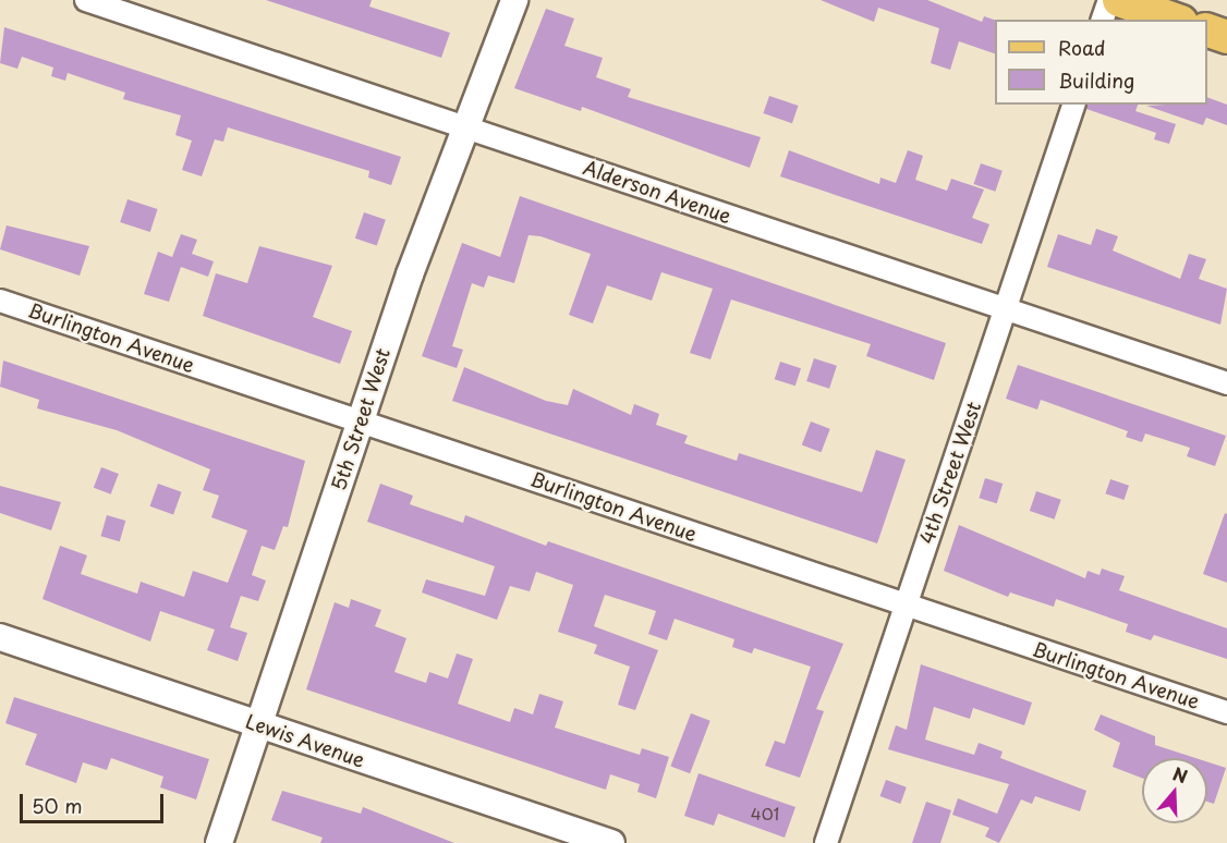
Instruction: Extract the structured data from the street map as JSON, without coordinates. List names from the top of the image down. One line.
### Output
{"streets":{"street":["Alderson Avenue","Burlington Avenue","5th Street West","4th Street West","Lewis Avenue"]},"crossings":[["Alderson Avenue","5th Street West"],["Alderson Avenue","4th Street West"],["Burlington Avenue","5th Street West"],["Burlington Avenue","4th Street West"],["5th Street West","Lewis Avenue"]],"house_numbers":["401"],"legend":["Road","Building"],"scale_bar":"50 m","north":"top"}
